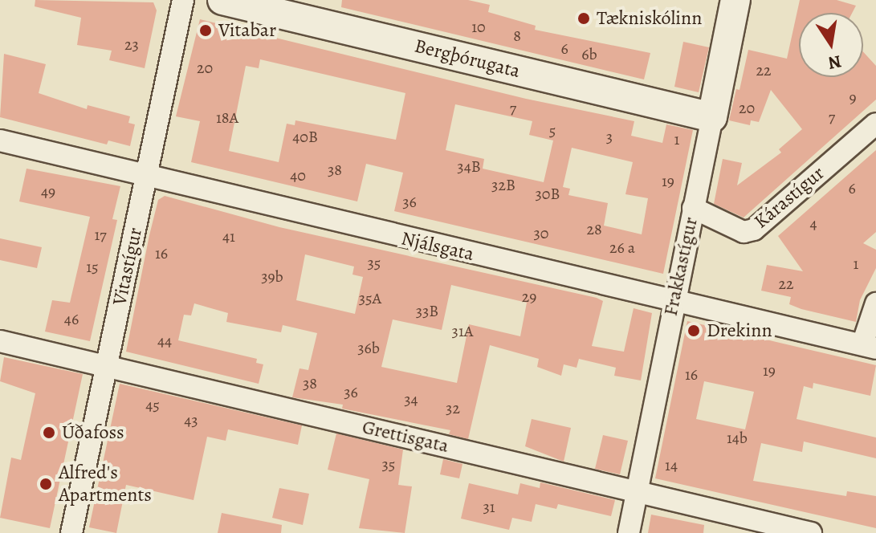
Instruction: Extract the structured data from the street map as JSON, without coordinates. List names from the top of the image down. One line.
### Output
{"streets":{"street":["Bergþórugata","Kárastígur","Njálsgata","Vitastígur","Frakkastígur","Grettisgata"]},"crossings":[["Bergþórugata","Frakkastígur"],["Kárastígur","Frakkastígur"],["Njálsgata","Vitastígur"],["Njálsgata","Frakkastígur"],["Vitastígur","Grettisgata"],["Frakkastígur","Grettisgata"]],"places":["Tækniskólinn","Vitabar","Drekinn","Úðafoss","Alfred's Apartments"],"house_numbers":["10","8","23","6","6b","20","22","9","7","20","7","18A","5","40B","3","1","34B","38","40","19","32B","6","49","30B","36","4","28","30","17","41","26 a","16","35","1","15","39b","22","29","35A","33B","46","31A","44","36b","19","16","38","36","34","45","32","43","14b","35","14","31"],"north":"bottom"}
